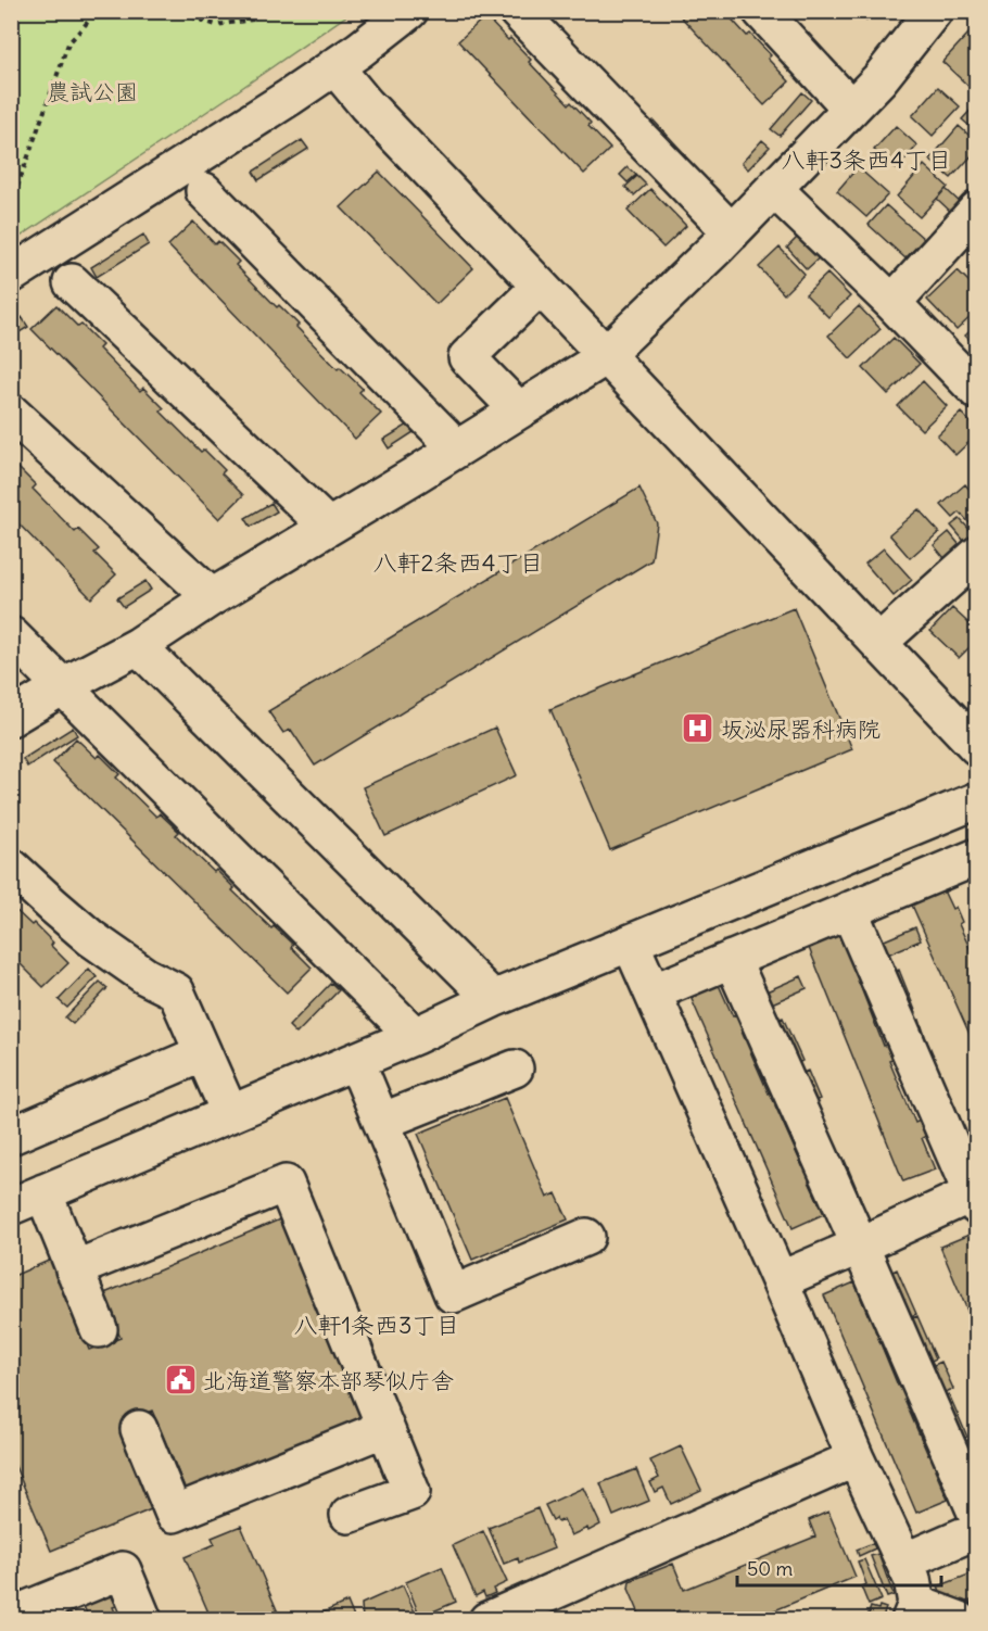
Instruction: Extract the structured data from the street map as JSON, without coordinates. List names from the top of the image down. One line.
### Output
{"districts":["八軒3条西4丁目","八軒2条西4丁目","八軒1条西3丁目"],"parks":["農試公園"],"places":{"hospital":["坂泌尿器科病院"],"public building":["北海道警察本部琴似庁舎"]},"scale_bar":"50 m"}
